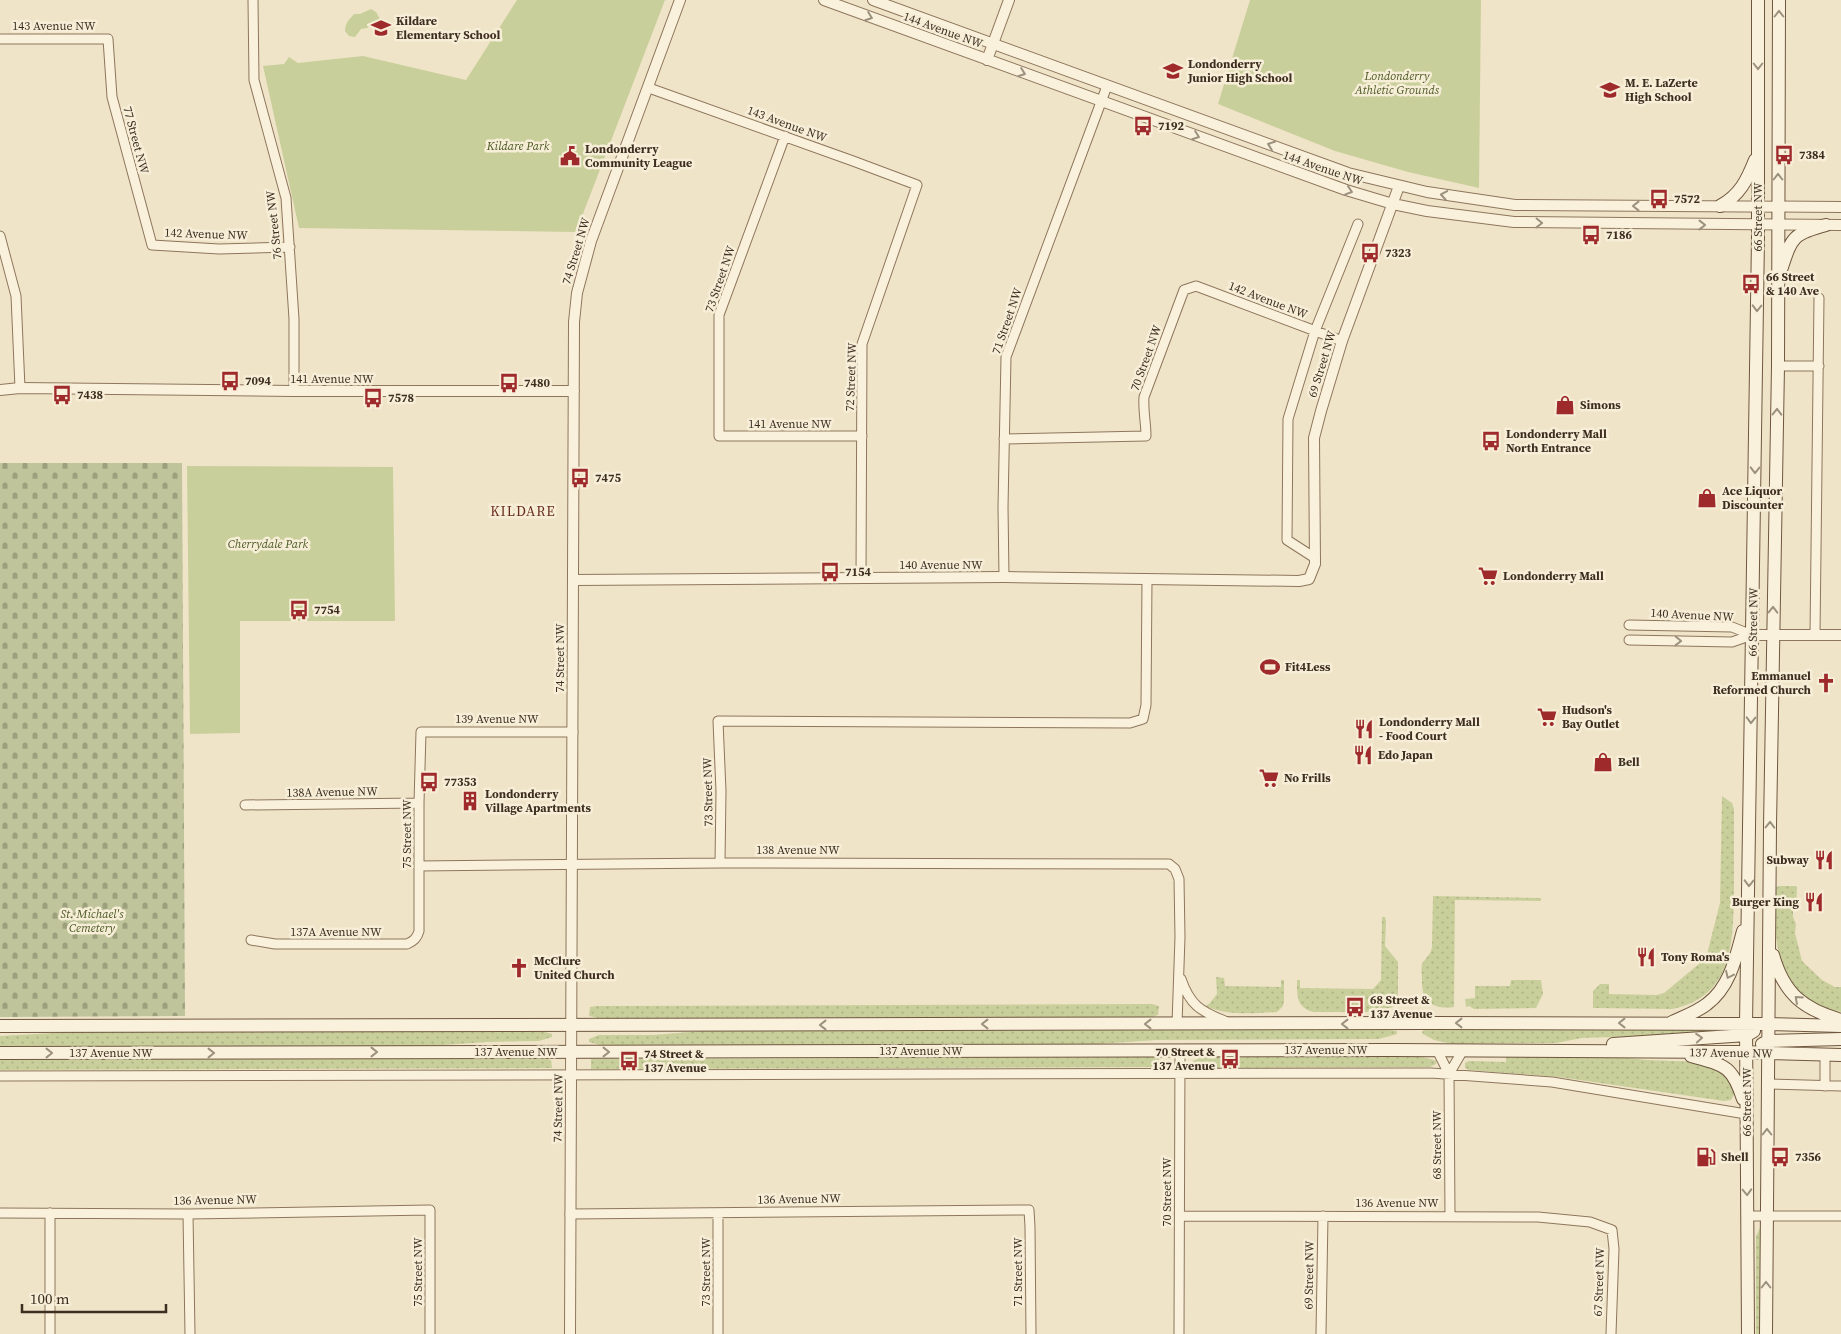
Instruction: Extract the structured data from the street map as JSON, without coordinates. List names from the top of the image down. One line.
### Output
{"streets":{"main road":["66 Street NW","137 Avenue NW"],"street":["143 Avenue NW","144 Avenue NW","77 Street NW","76 Street NW","142 Avenue NW","74 Street NW","73 Street NW","71 Street NW","70 Street NW","69 Street NW","72 Street NW","141 Avenue NW","140 Avenue NW","139 Avenue NW","138A Avenue NW","75 Street NW","138 Avenue NW","137A Avenue NW","68 Street NW","136 Avenue NW","67 Street NW"]},"crossings":[["143 Avenue NW","77 Street NW"],["143 Avenue NW","74 Street NW"],["143 Avenue NW","73 Street NW"],["143 Avenue NW","72 Street NW"],["144 Avenue NW","66 Street NW"],["144 Avenue NW","71 Street NW"],["144 Avenue NW","69 Street NW"],["77 Street NW","142 Avenue NW"],["66 Street NW","140 Avenue NW"],["66 Street NW","137 Avenue NW"],["76 Street NW","142 Avenue NW"],["76 Street NW","141 Avenue NW"],["142 Avenue NW","70 Street NW"],["142 Avenue NW","69 Street NW"],["74 Street NW","141 Avenue NW"],["74 Street NW","140 Avenue NW"],["74 Street NW","139 Avenue NW"],["74 Street NW","138 Avenue NW"],["74 Street NW","137 Avenue NW"],["74 Street NW","136 Avenue NW"],["73 Street NW","141 Avenue NW"],["73 Street NW","140 Avenue NW"],["73 Street NW","138 Avenue NW"],["73 Street NW","136 Avenue NW"],["71 Street NW","70 Street NW"],["71 Street NW","140 Avenue NW"],["71 Street NW","136 Avenue NW"],["70 Street NW","137 Avenue NW"],["70 Street NW","136 Avenue NW"],["69 Street NW","140 Avenue NW"],["69 Street NW","136 Avenue NW"],["72 Street NW","141 Avenue NW"],["72 Street NW","140 Avenue NW"],["139 Avenue NW","75 Street NW"],["138A Avenue NW","75 Street NW"],["75 Street NW","138 Avenue NW"],["75 Street NW","137A Avenue NW"],["75 Street NW","136 Avenue NW"],["137 Avenue NW","68 Street NW"],["68 Street NW","136 Avenue NW"],["136 Avenue NW","67 Street NW"]],"districts":["KILDARE"],"parks":["Londonderry Athletic Grounds","Kildare Park","Cherrydale Park","St. Michael's Cemetery"],"places":{"school or university":["Kildare Elementary School","Londonderry Junior High School","M. E. LaZerte High School"],"bus stop":["7192","7384","7572","7186","7323","66 Street & 140 Ave","7094","7480","7438","7578","Londonderry Mall North Entrance","7475","7154","7754","77353","68 Street & 137 Avenue","70 Street & 137 Avenue","74 Street & 137 Avenue","7356"],"public building":["Londonderry Community League"],"shop":["Simons","Ace Liquor Discounter","Bell"],"supermarket":["Londonderry Mall","Hudson's Bay Outlet","No Frills"],"sports":["Fit4Less"],"church":["Emmanuel Reformed Church","McClure United Church"],"restaurant":["Londonderry Mall - Food Court","Edo Japan","Subway","Burger King","Tony Roma's"],"building":["Londonderry Village Apartments"],"fuel station":["Shell"]},"scale_bar":"100 m"}
